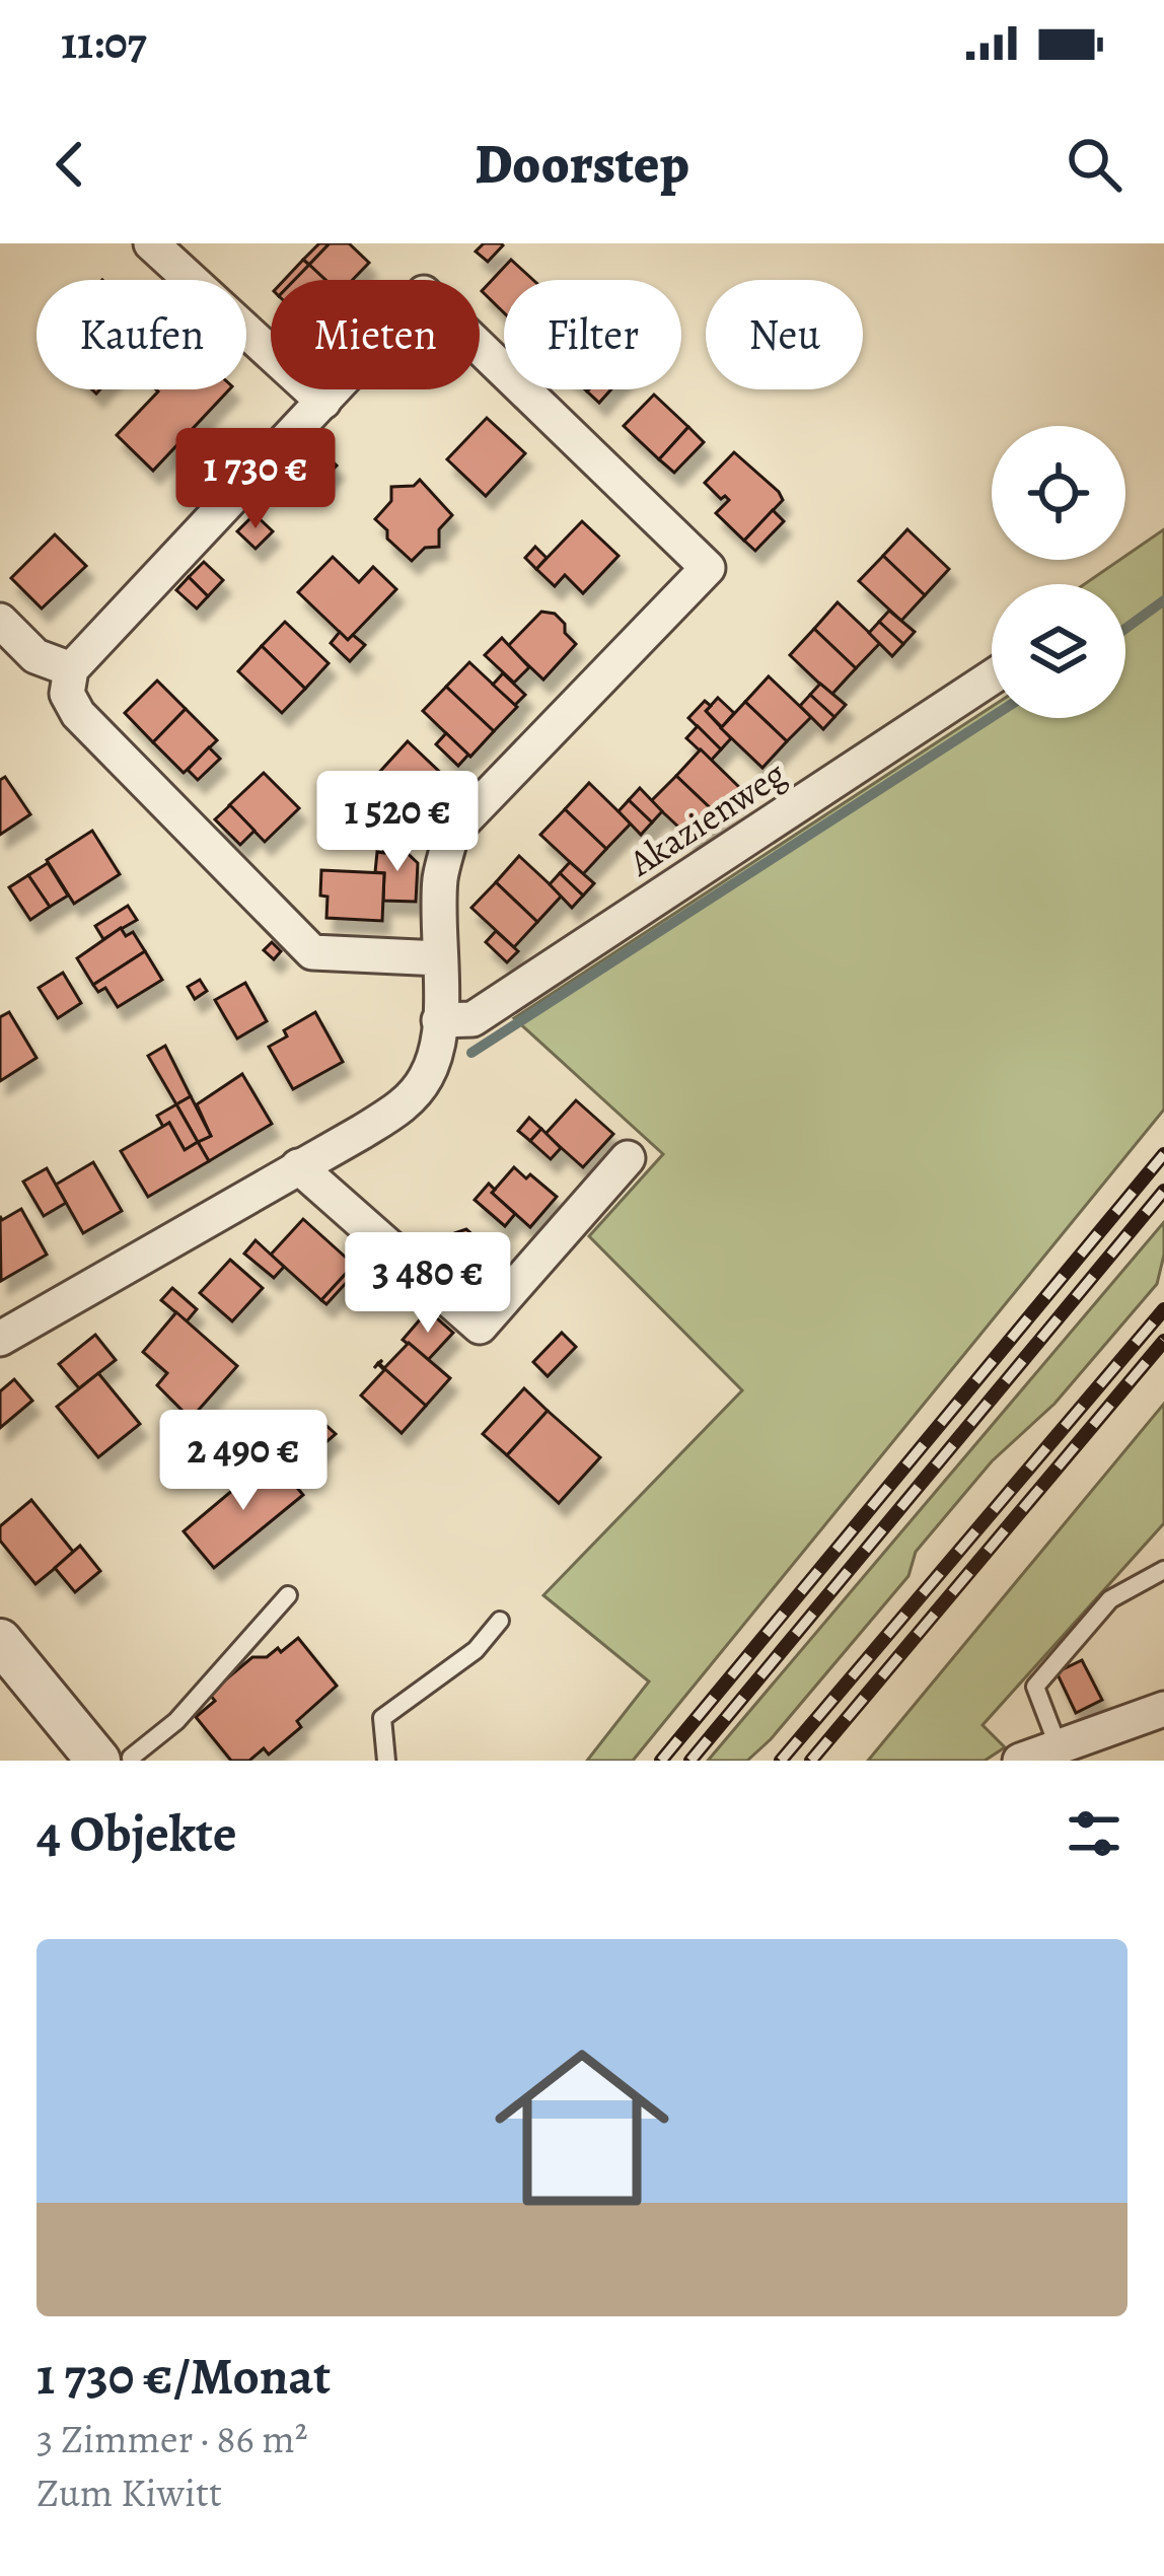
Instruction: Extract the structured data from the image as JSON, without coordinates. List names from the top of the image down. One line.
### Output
{"streets":{"street":["Akazienweg"]},"page":{"status":"11:07","header":"Doorstep","chip":["Kaufen","Mieten","Filter","Neu"],"price":["1 730 €","1 520 €","3 480 €","2 490 €"],"heading":"4 Objekte","list":[{"name":"1 730 €/Monat","note":"3 Zimmer · 86 m² · Zum Kiwitt"}]}}
